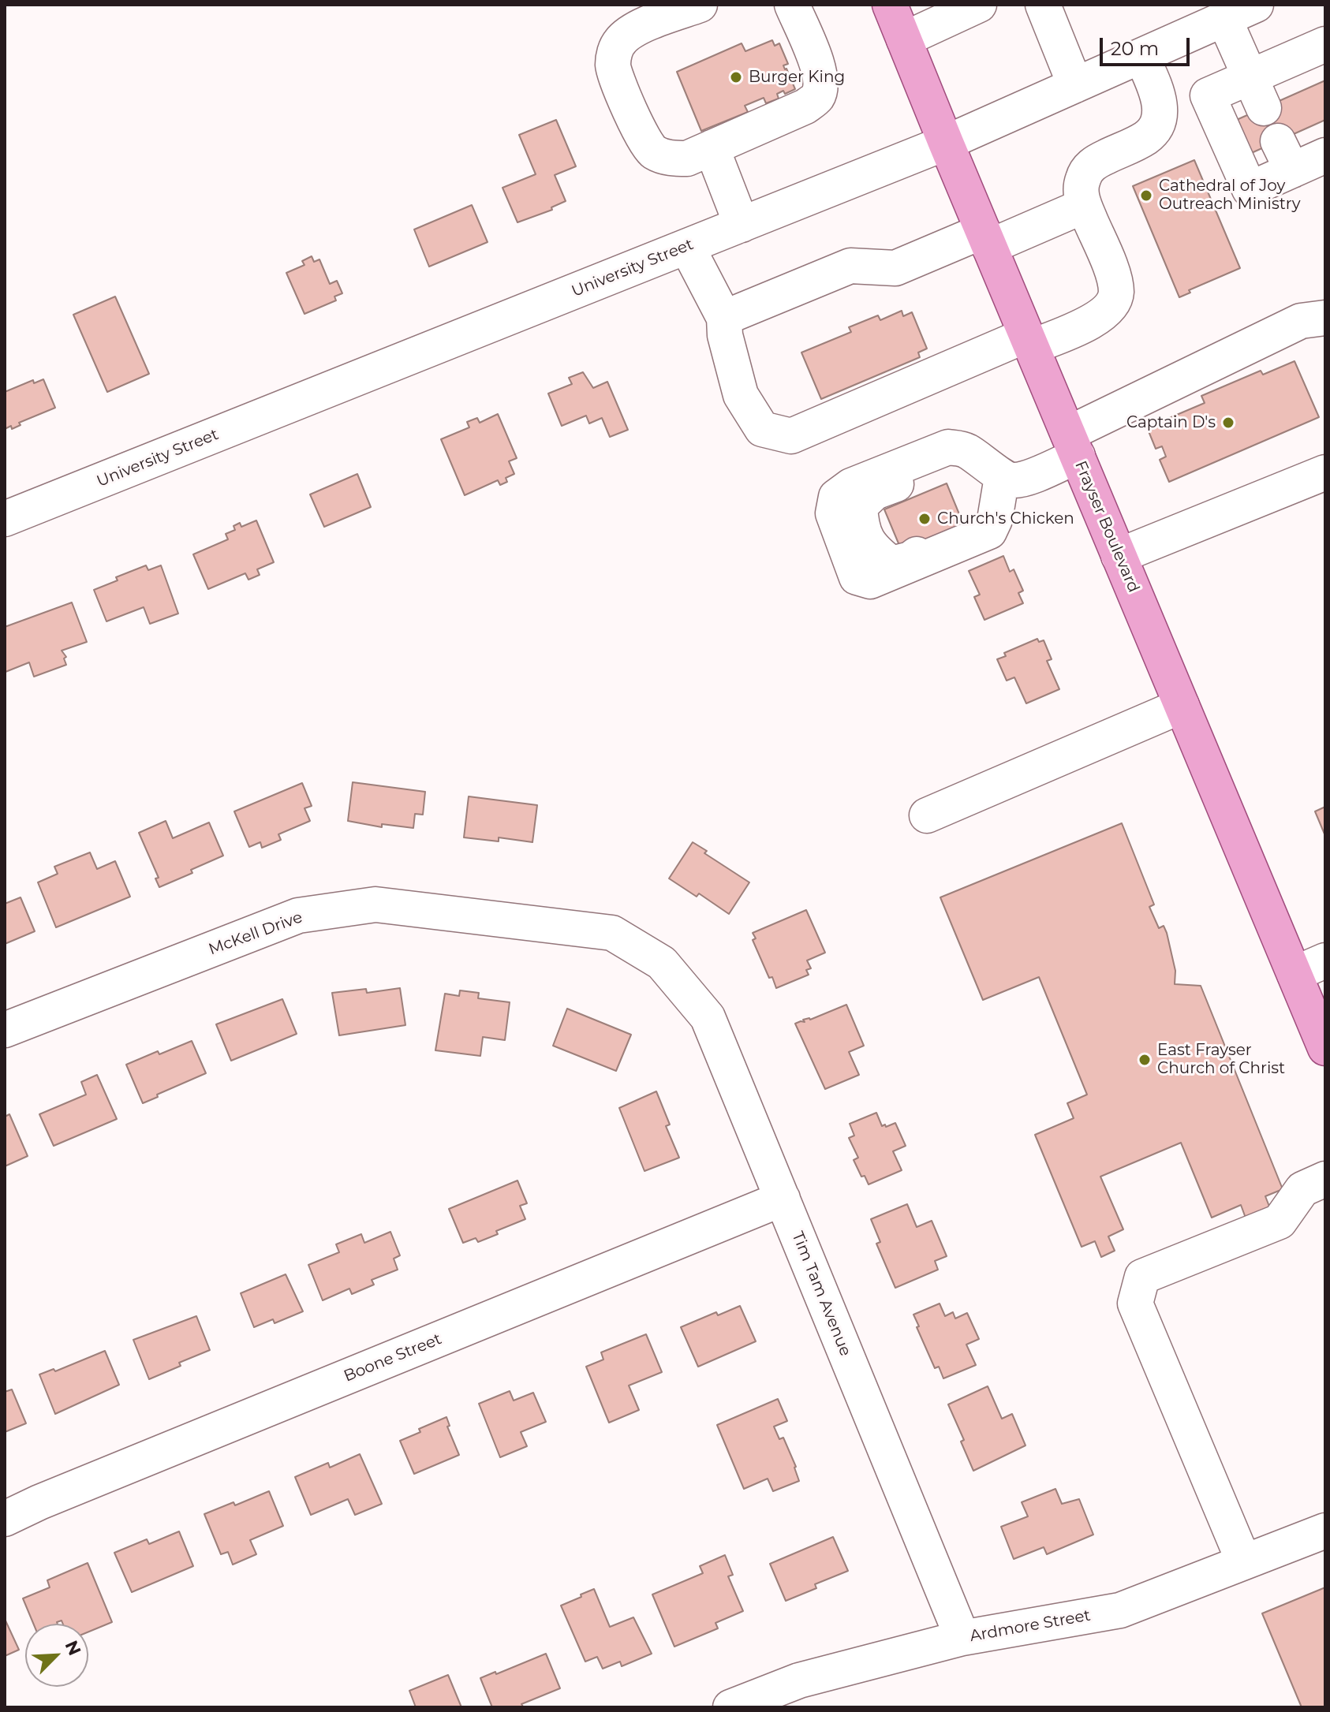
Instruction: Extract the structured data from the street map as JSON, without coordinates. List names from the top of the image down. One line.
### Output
{"streets":{"main road":["Frayser Boulevard"],"street":["University Street","McKell Drive","Tim Tam Avenue","Boone Street","Ardmore Street"]},"crossings":[["University Street","Frayser Boulevard"],["McKell Drive","Tim Tam Avenue"],["Tim Tam Avenue","Boone Street"],["Tim Tam Avenue","Ardmore Street"]],"places":["Burger King","Cathedral of Joy Outreach Ministry","Captain D's","Church's Chicken","East Frayser Church of Christ"],"scale_bar":"20 m","north":"top right"}
